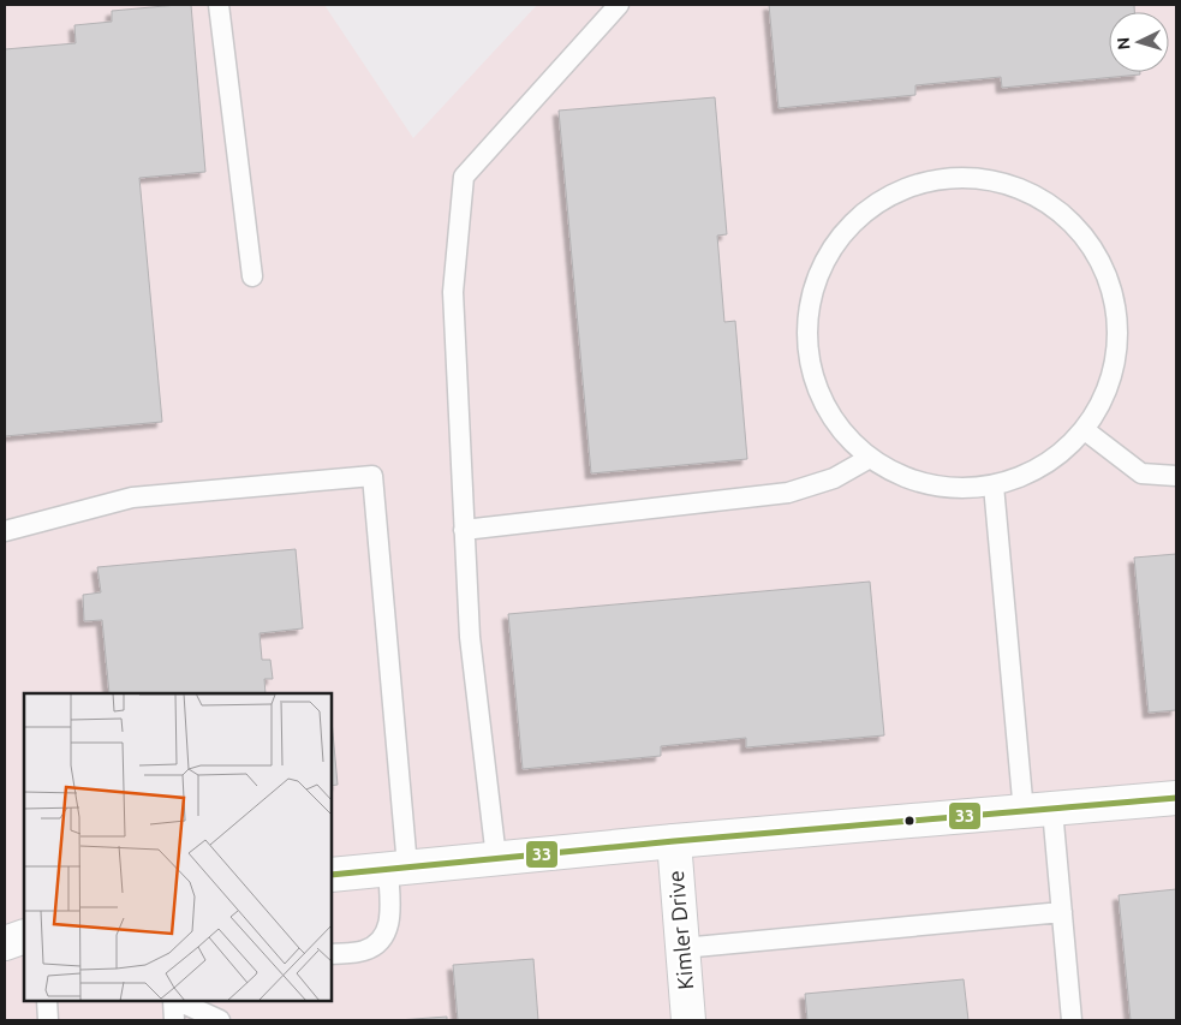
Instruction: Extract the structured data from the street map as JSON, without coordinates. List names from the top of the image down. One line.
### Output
{"streets":{"street":["Kimler Drive"]},"lines":["transit line 33"],"north":"left"}
